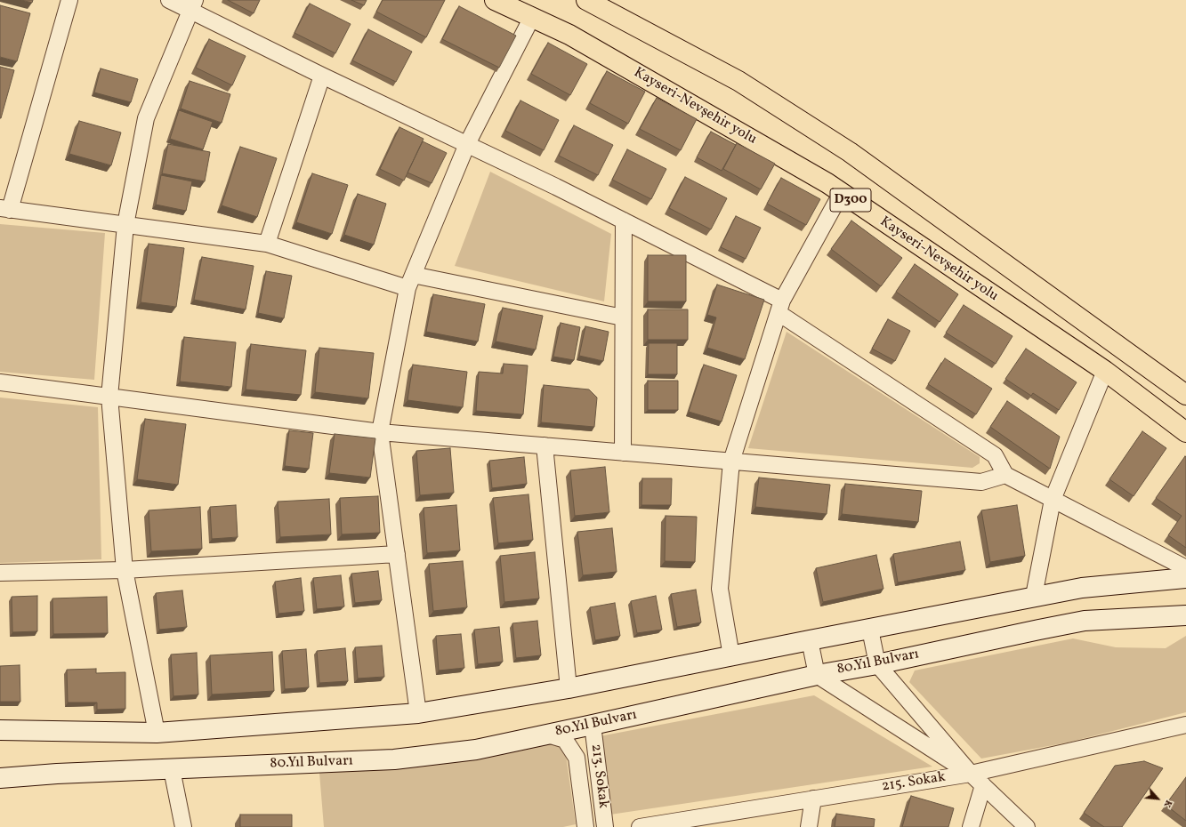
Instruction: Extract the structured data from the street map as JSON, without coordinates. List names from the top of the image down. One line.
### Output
{"streets":{"highway":["Kayseri-Nevşehir yolu","D300"],"street":["80.Yıl Bulvarı","213. Sokak","215. Sokak"]},"crossings":[["80.Yıl Bulvarı","213. Sokak"]],"north":"bottom right"}
